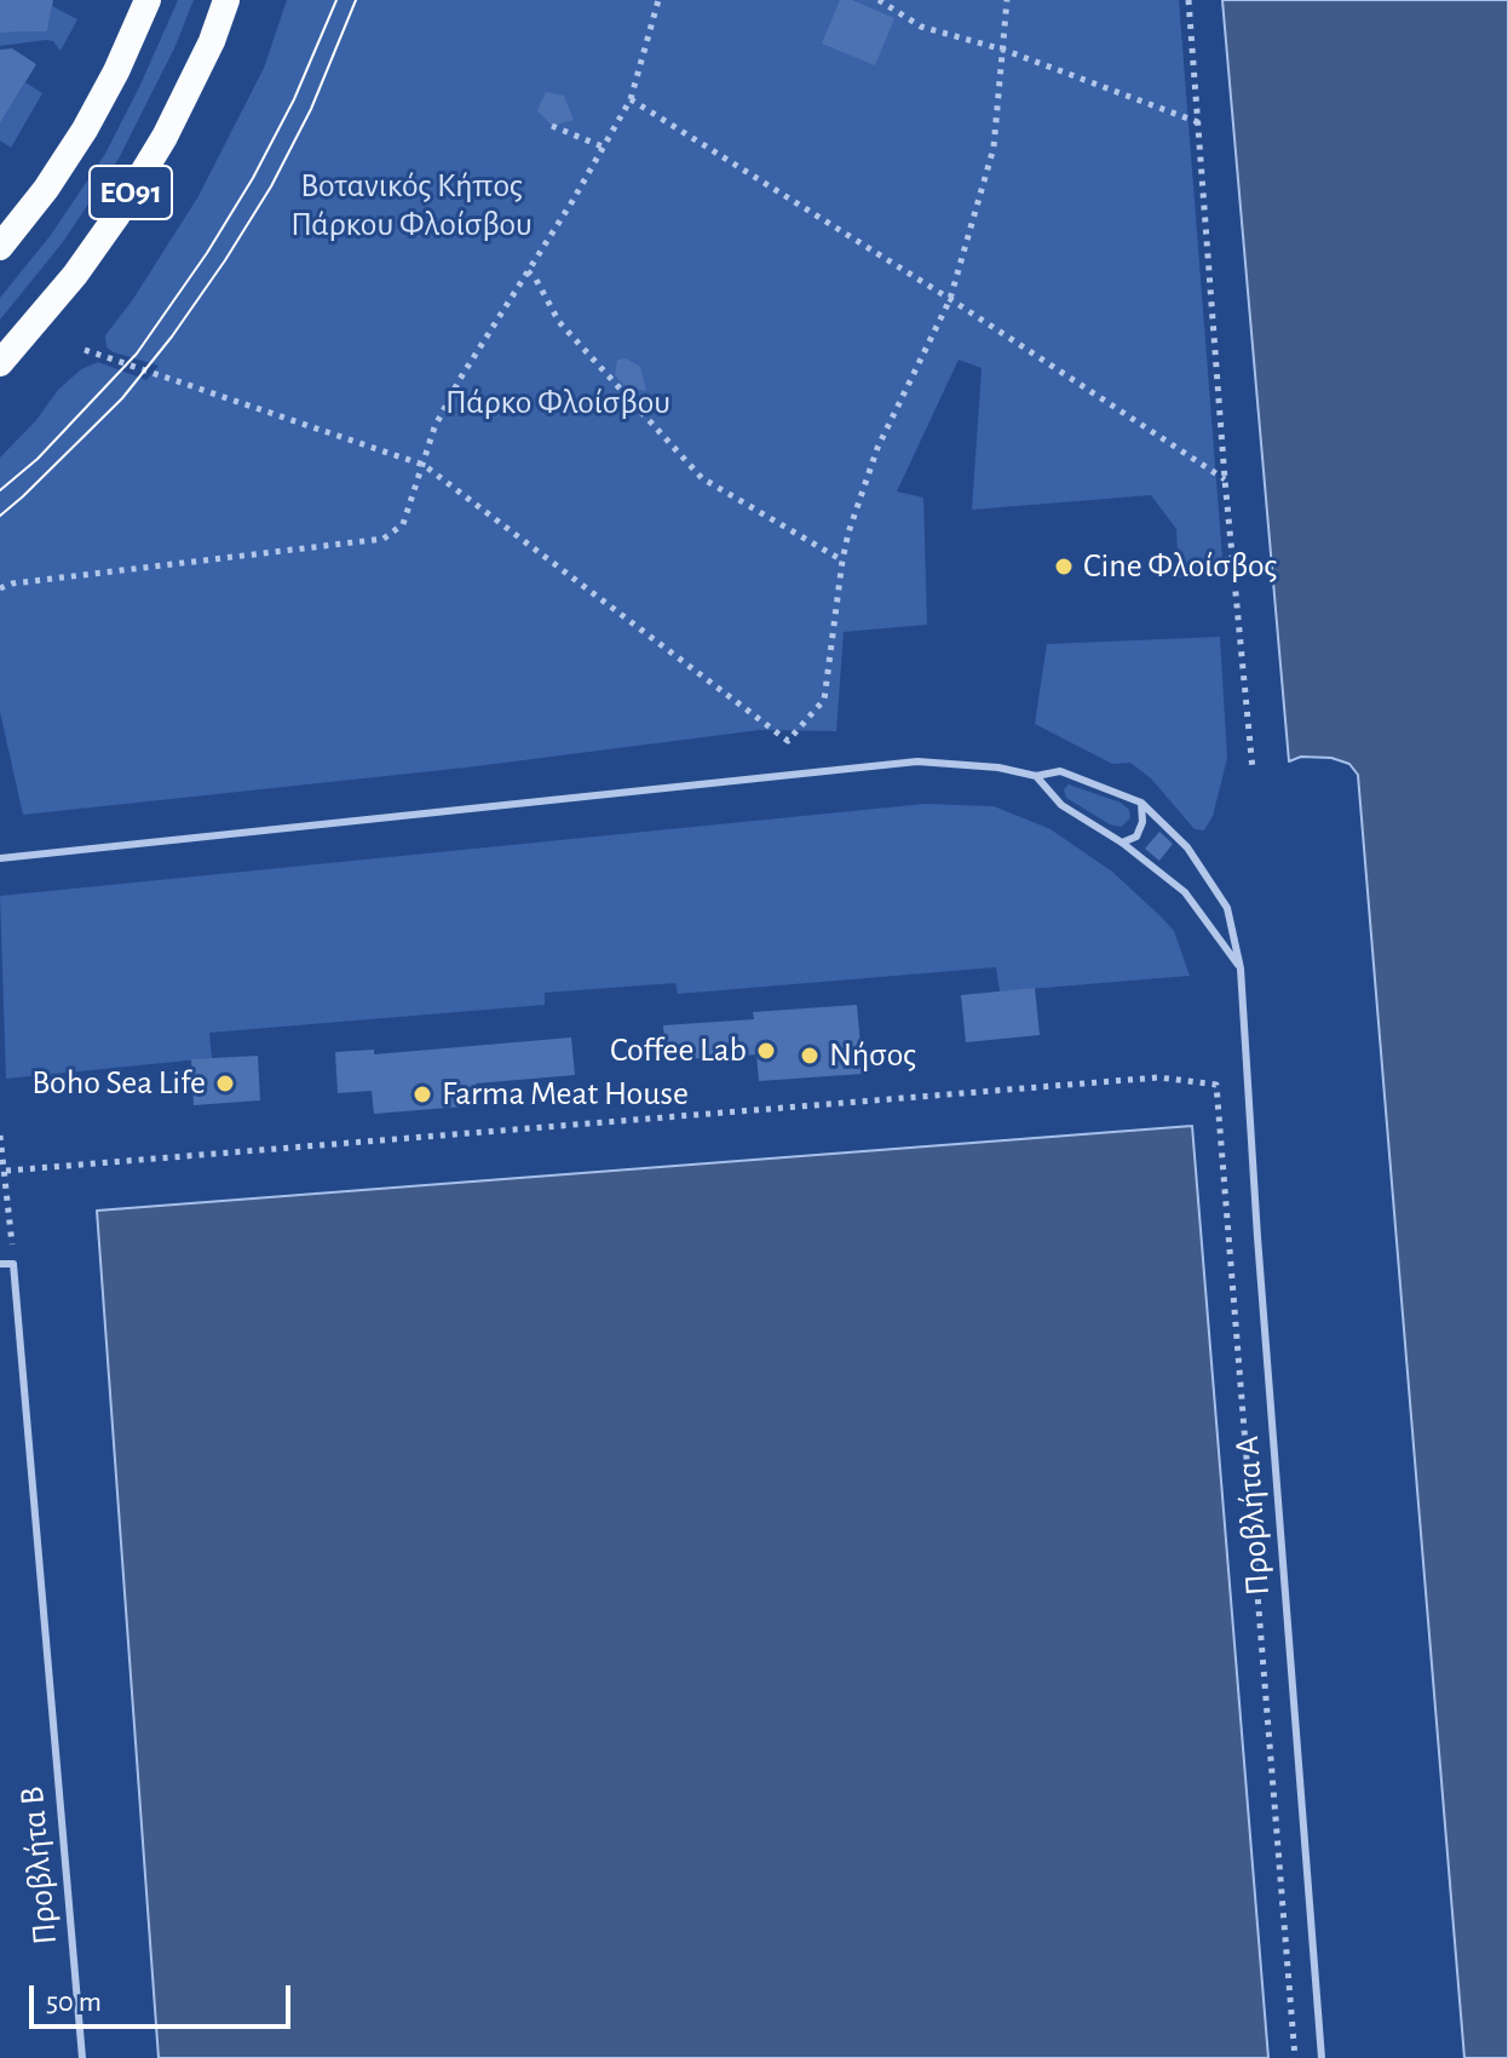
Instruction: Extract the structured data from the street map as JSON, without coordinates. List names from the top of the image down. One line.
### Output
{"streets":{"highway":["ΕΟ91"],"lane":["Προβλήτα Α","Προβλήτα Β"]},"parks":["Βοτανικός Κήπος Πάρκου Φλοίσβου","Πάρκο Φλοίσβου"],"places":["Cine Φλοίσβος","Coffee Lab","Νήσος","Boho Sea Life","Farma Meat House"],"scale_bar":"50 m"}
